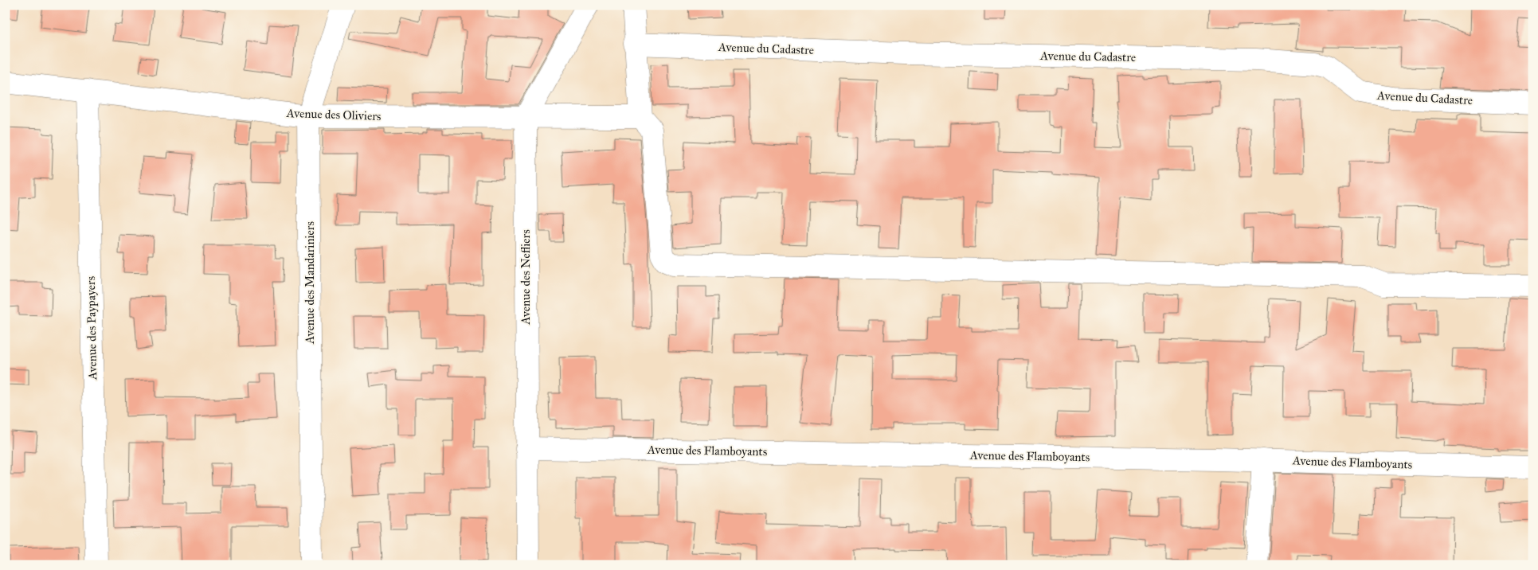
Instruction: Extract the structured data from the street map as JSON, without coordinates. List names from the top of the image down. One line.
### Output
{"streets":{"street":["Avenue du Cadastre","Avenue des Oliviers","Avenue des Nefliers","Avenue des Mandariniers","Avenue des Paypayers","Avenue des Flamboyants"]},"crossings":[["Avenue des Oliviers","Avenue des Nefliers"],["Avenue des Oliviers","Avenue des Mandariniers"],["Avenue des Oliviers","Avenue des Paypayers"],["Avenue des Nefliers","Avenue des Flamboyants"]]}
